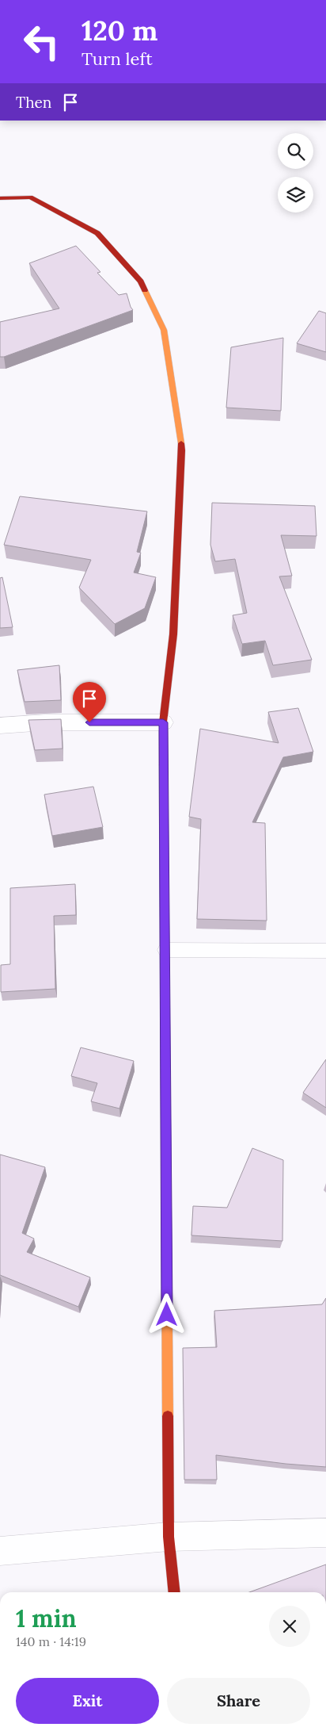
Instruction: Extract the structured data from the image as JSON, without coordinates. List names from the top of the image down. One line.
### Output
{"page":{"turn":["120 m","Turn left"],"then":"Then","heading":["1 min","140 m · 14:19"],"buttons":["Exit","Share"]}}
